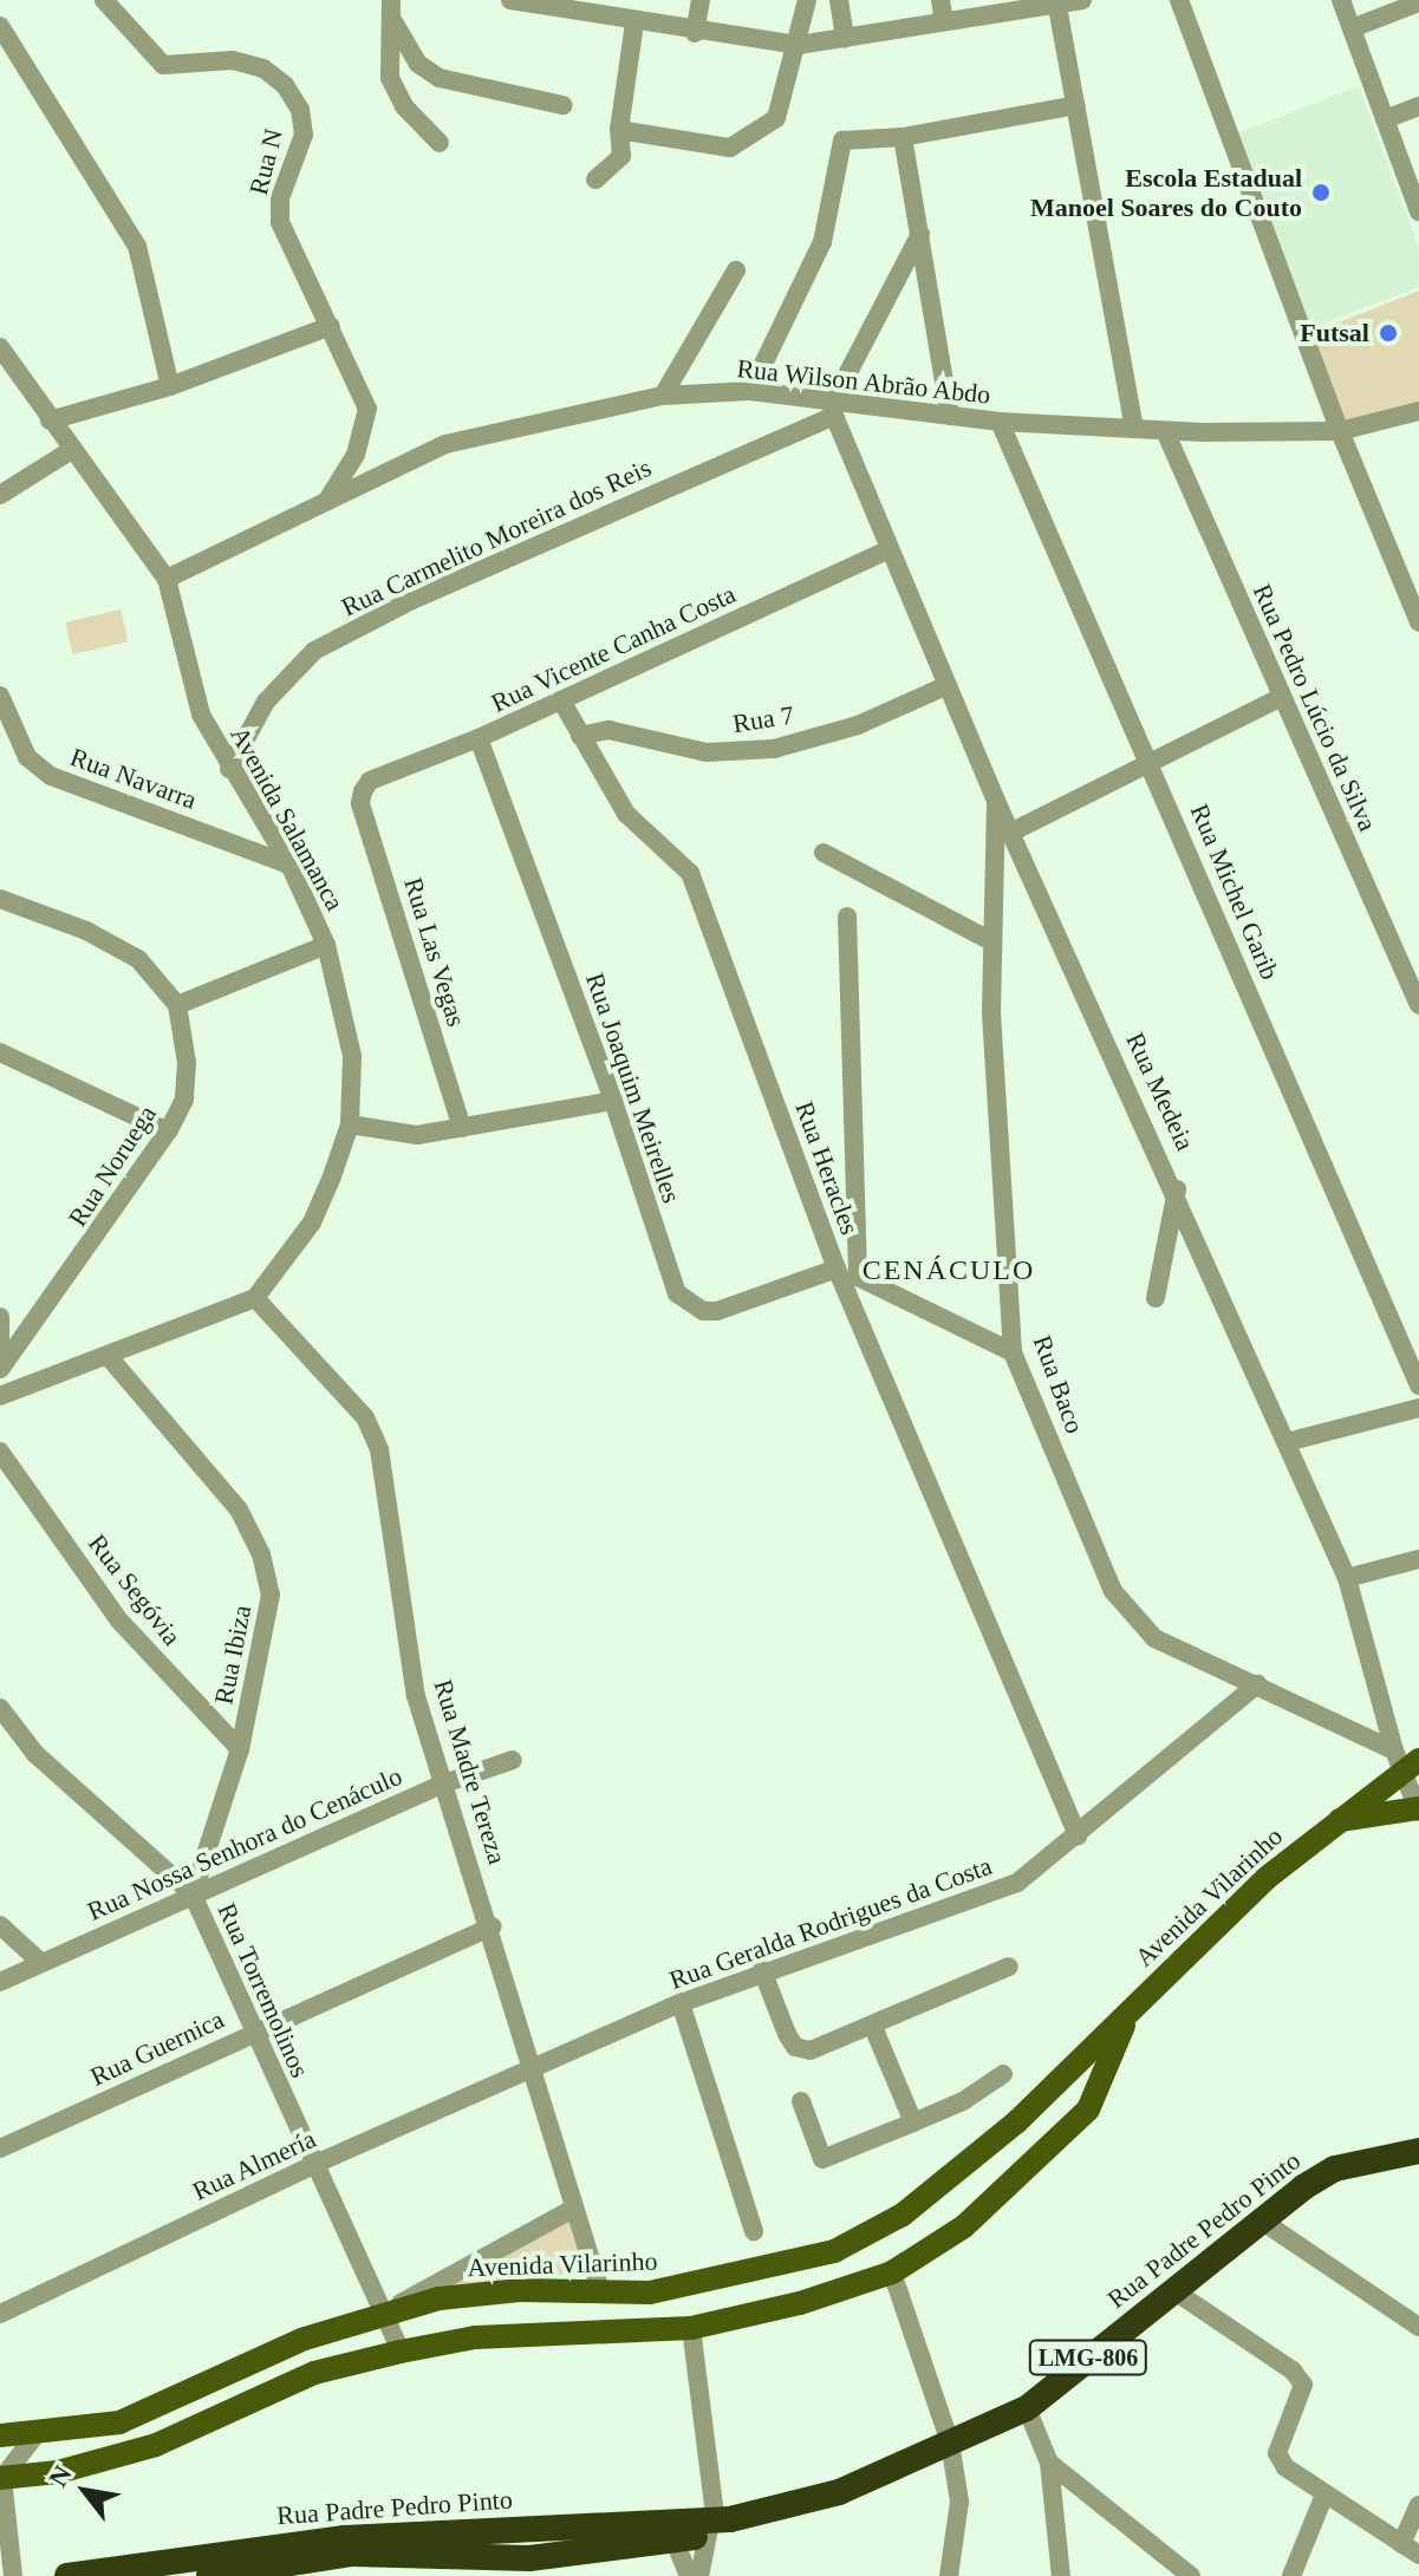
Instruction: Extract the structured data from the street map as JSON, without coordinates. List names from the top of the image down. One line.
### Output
{"streets":{"highway":["Rua Padre Pedro Pinto","LMG-806"],"main road":["Avenida Vilarinho"],"street":["Rua N","Rua Wilson Abrão Abdo","Rua Carmelito Moreira dos Reis","Rua Vicente Canha Costa","Rua Pedro Lúcio da Silva","Rua 7","Rua Navarra","Avenida Salamanca","Rua Michel Garib","Rua Las Vegas","Rua Joaquim Meirelles","Rua Medeia","Rua Noruega","Rua Heracles","Rua Baco","Rua Segóvia","Rua Ibiza","Rua Madre Tereza","Rua Nossa Senhora do Cenáculo","Rua Geralda Rodrigues da Costa","Rua Torremolinos","Rua Guernica","Rua Almería"]},"crossings":[["Rua N","Rua Wilson Abrão Abdo"],["Rua Wilson Abrão Abdo","Rua Carmelito Moreira dos Reis"],["Rua Wilson Abrão Abdo","Rua Pedro Lúcio da Silva"],["Rua Wilson Abrão Abdo","Avenida Salamanca"],["Rua Wilson Abrão Abdo","Rua Michel Garib"],["Rua Wilson Abrão Abdo","Rua Medeia"],["Rua Carmelito Moreira dos Reis","Avenida Salamanca"],["Rua Carmelito Moreira dos Reis","Rua Medeia"],["Rua Vicente Canha Costa","Rua Las Vegas"],["Rua Vicente Canha Costa","Rua Joaquim Meirelles"],["Rua Vicente Canha Costa","Rua Medeia"],["Rua Vicente Canha Costa","Rua Heracles"],["Rua 7","Rua Medeia"],["Rua 7","Rua Heracles"],["Rua Navarra","Avenida Salamanca"],["Avenida Salamanca","Rua Madre Tereza"],["Rua Joaquim Meirelles","Rua Heracles"],["Rua Medeia","Rua Baco"],["Rua Medeia","Avenida Vilarinho"],["Rua Heracles","Rua Geralda Rodrigues da Costa"],["Rua Baco","Avenida Vilarinho"],["Rua Baco","Rua Geralda Rodrigues da Costa"],["Rua Segóvia","Rua Ibiza"],["Rua Ibiza","Rua Nossa Senhora do Cenáculo"],["Rua Ibiza","Rua Torremolinos"],["Rua Madre Tereza","Rua Nossa Senhora do Cenáculo"],["Rua Madre Tereza","Avenida Vilarinho"],["Rua Madre Tereza","Rua Geralda Rodrigues da Costa"],["Rua Madre Tereza","Rua Guernica"],["Rua Madre Tereza","Rua Almería"],["Rua Nossa Senhora do Cenáculo","Rua Torremolinos"],["Avenida Vilarinho","Rua Torremolinos"],["Rua Geralda Rodrigues da Costa","Rua Almería"],["Rua Torremolinos","Rua Guernica"],["Rua Torremolinos","Rua Almería"]],"districts":["CENÁCULO"],"places":["Escola Estadual Manoel Soares do Couto","Futsal"],"north":"top left"}
